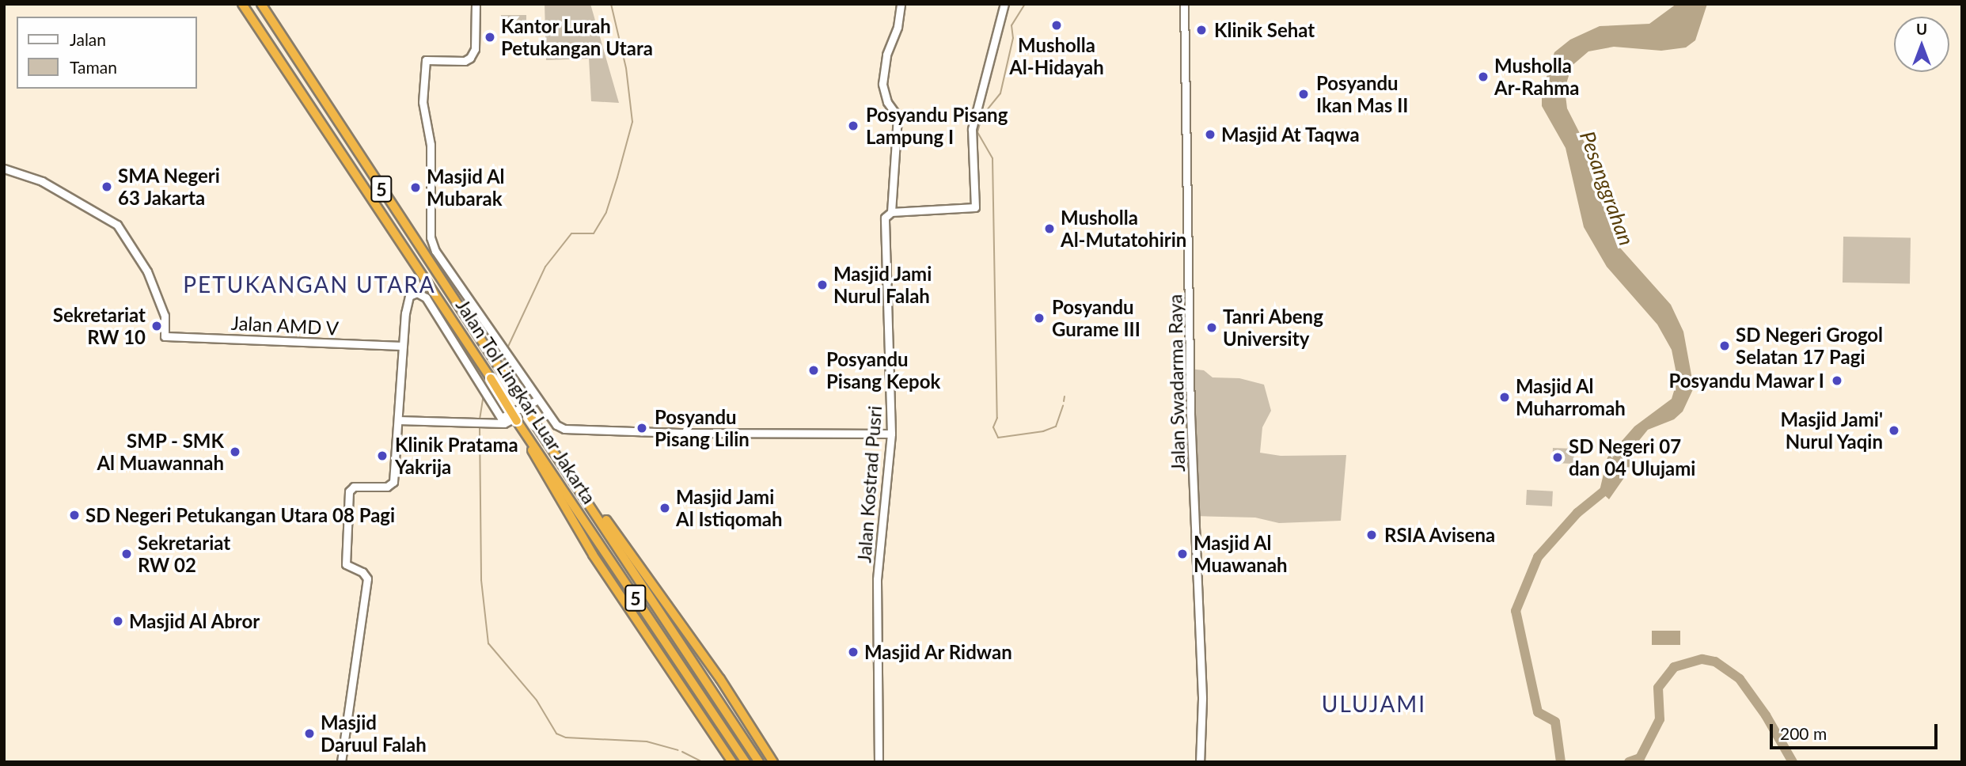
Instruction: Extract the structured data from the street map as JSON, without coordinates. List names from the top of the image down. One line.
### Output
{"streets":{"highway":["5","Jalan Tol Lingkar Luar Jakarta"],"street":["Jalan AMD V","Jalan Swadarma Raya","Jalan Kostrad Pusri"]},"districts":["PETUKANGAN UTARA","ULUJAMI"],"water":["Pesanggrahan"],"places":["Musholla Al-Hidayah","Klinik Sehat","Kantor Lurah Petukangan Utara","Musholla Ar-Rahma","Posyandu Ikan Mas II","Posyandu Pisang Lampung I","Masjid At Taqwa","SMA Negeri 63 Jakarta","Masjid Al Mubarak","Musholla Al-Mutatohirin","Masjid Jami Nurul Falah","Posyandu Gurame III","Sekretariat RW 10","Tanri Abeng University","SD Negeri Grogol Selatan 17 Pagi","Posyandu Pisang Kepok","Posyandu Mawar I","Masjid Al Muharromah","Posyandu Pisang Lilin","Masjid Jami' Nurul Yaqin","SMP - SMK Al Muawannah","Klinik Pratama Yakrija","SD Negeri 07 dan 04 Ulujami","Masjid Jami Al Istiqomah","SD Negeri Petukangan Utara 08 Pagi","RSIA Avisena","Sekretariat RW 02","Masjid Al Muawanah","Masjid Al Abror","Masjid Ar Ridwan","Masjid Daruul Falah"],"legend":["Jalan","Taman"],"scale_bar":"200 m","north":"top"}
